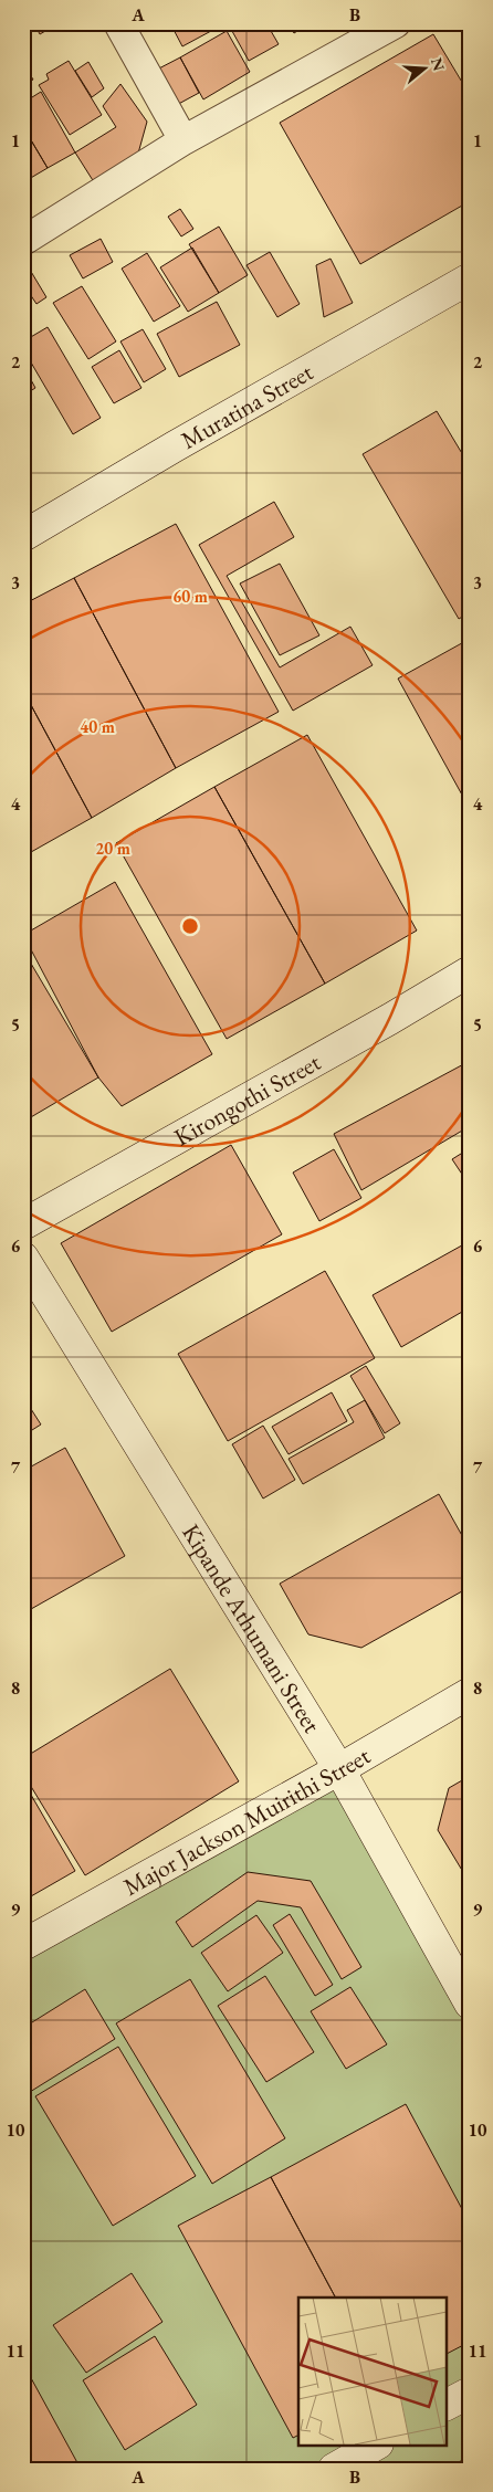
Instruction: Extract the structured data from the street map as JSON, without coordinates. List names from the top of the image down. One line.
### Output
{"streets":{"street":["Muratina Street","Kirongothi Street","Kipande Athumani Street","Major Jackson Muirithi Street"]},"crossings":[["Kipande Athumani Street","Major Jackson Muirithi Street"]],"north":"right","grid":{"columns":["A","B"],"rows":["1","2","3","4","5","6","7","8","9","10","11"]},"rings":["60 m","40 m","20 m"]}
